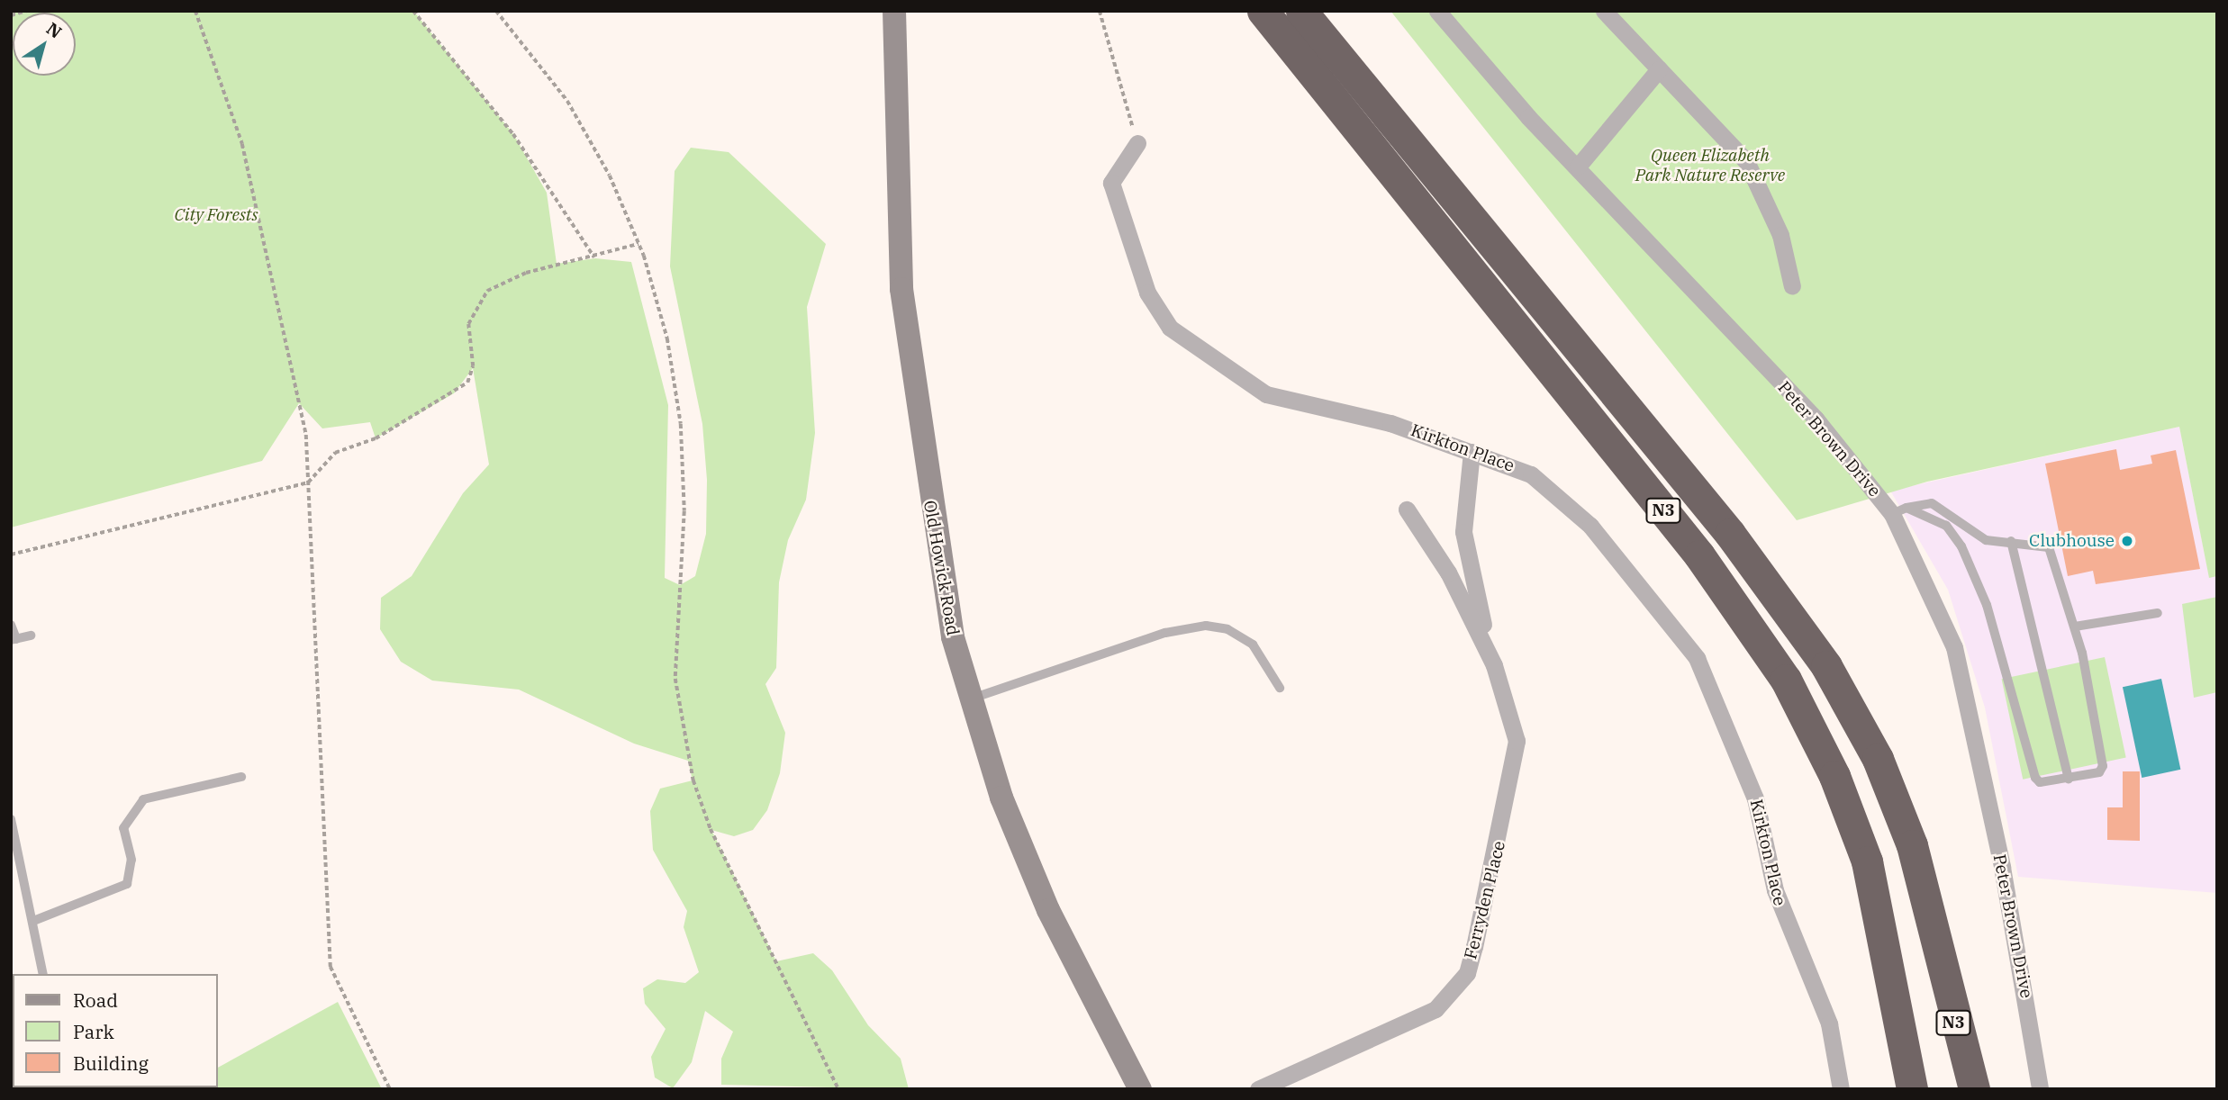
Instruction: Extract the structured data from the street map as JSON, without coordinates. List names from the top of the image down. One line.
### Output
{"streets":{"highway":["N3"],"main road":["Old Howick Road"],"street":["Peter Brown Drive","Kirkton Place","Ferryden Place"]},"crossings":[["Kirkton Place","Ferryden Place"]],"parks":["Queen Elizabeth Park Nature Reserve","City Forests"],"places":["Clubhouse"],"legend":["Road","Park","Building"],"north":"top right"}
